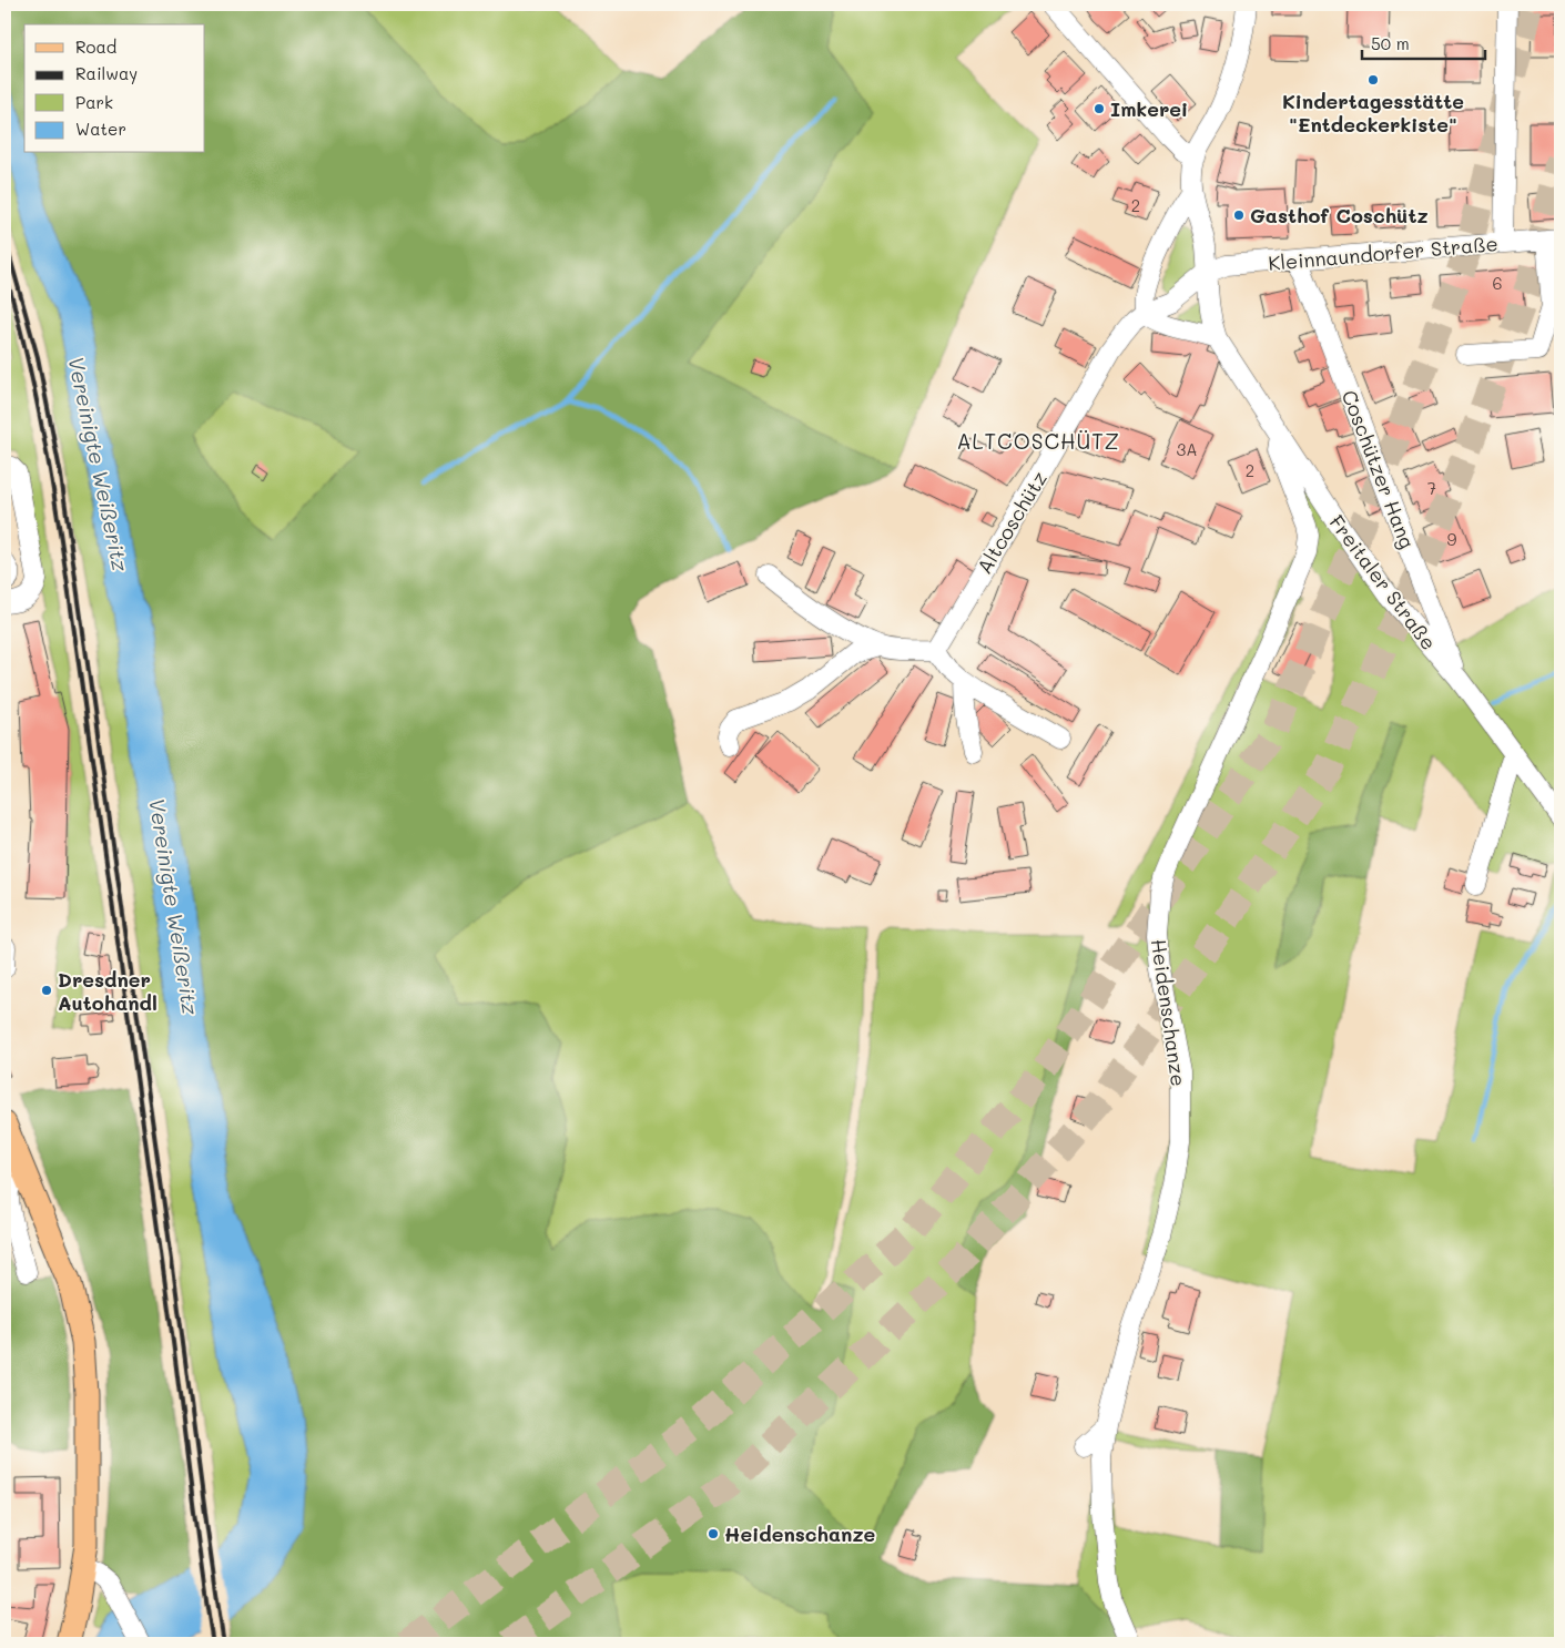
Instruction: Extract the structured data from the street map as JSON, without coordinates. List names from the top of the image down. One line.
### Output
{"streets":{"street":["Kleinnaundorfer Straße","Coschützer Hang","Altcoschütz","Freitaler Straße","Heidenschanze"]},"crossings":[["Kleinnaundorfer Straße","Coschützer Hang"],["Kleinnaundorfer Straße","Altcoschütz"],["Coschützer Hang","Freitaler Straße"],["Freitaler Straße","Heidenschanze"]],"districts":["ALTCOSCHÜTZ"],"water":["Vereinigte Weißeritz"],"places":["Kindertagesstätte \"Entdeckerkiste\"","Imkerei","Gasthof Coschütz","Dresdner Autohandl","Heidenschanze"],"house_numbers":["2","6","3A","2","7","9"],"legend":["Road","Railway","Park","Water"],"scale_bar":"50 m"}
